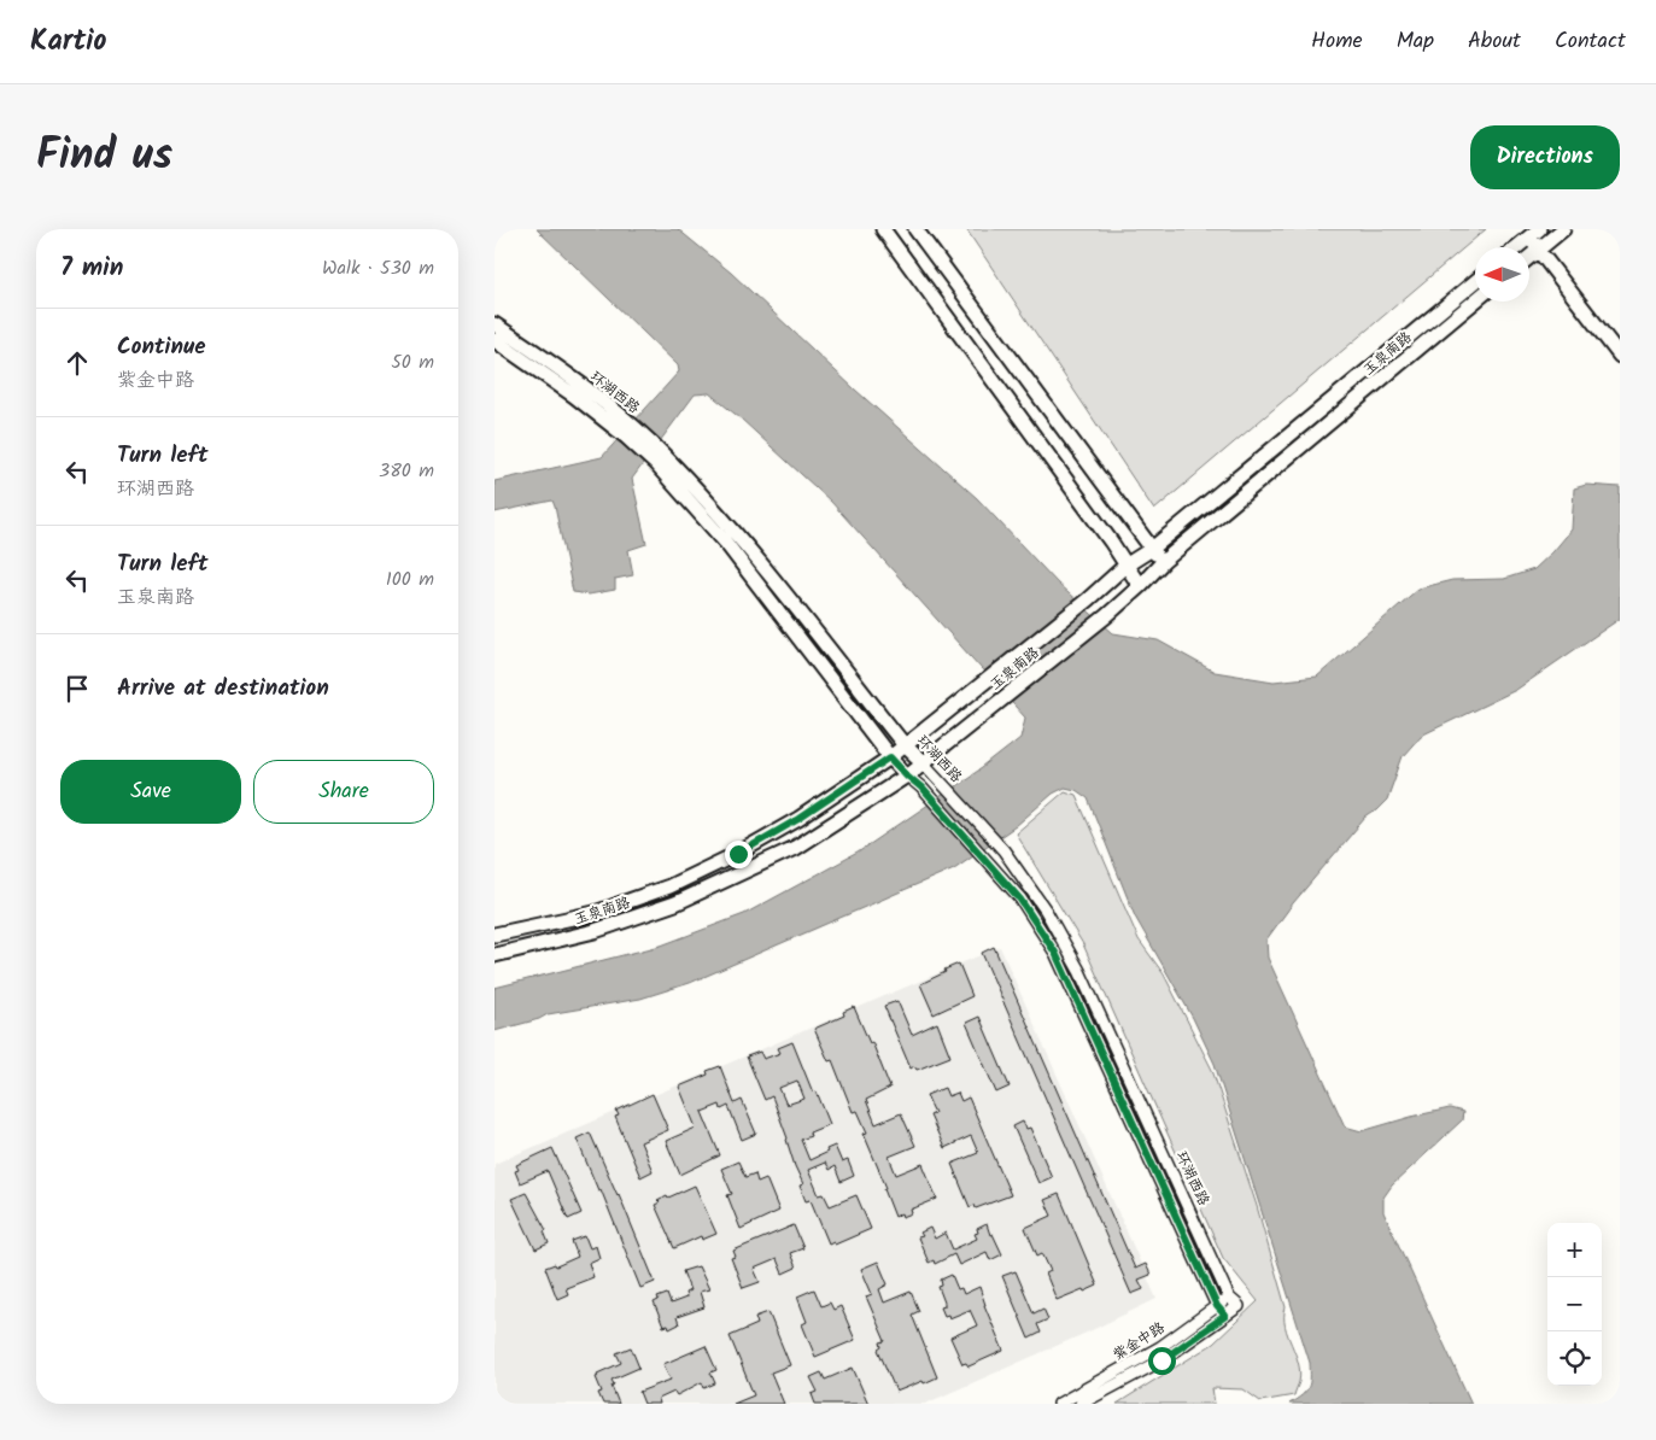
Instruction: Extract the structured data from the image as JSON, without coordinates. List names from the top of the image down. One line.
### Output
{"streets":{"street":["玉泉南路","环湖西路","紫金中路"]},"crossings":[["玉泉南路","环湖西路"],["环湖西路","紫金中路"]],"north":"left","page":{"header":"Kartio","nav":["Home","Map","About","Contact"],"title":"Find us","buttons":["Directions",["Save","Share"]],"heading":["7 min","Walk · 530 m"],"list":[["Continue","紫金中路","50 m"],["Turn left","环湖西路","380 m"],["Turn left","玉泉南路","100 m"],"Arrive at destination"],"map_buttons":["+","−"]}}
